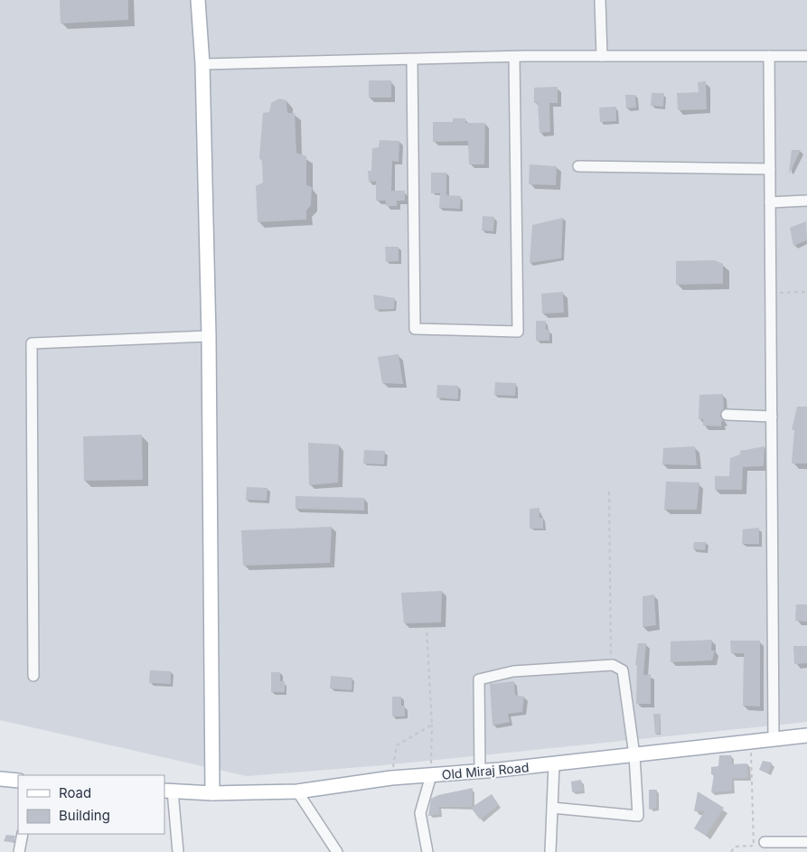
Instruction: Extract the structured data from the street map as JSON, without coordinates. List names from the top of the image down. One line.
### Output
{"streets":{"main road":["Old Miraj Road"]},"legend":["Road","Building"]}
